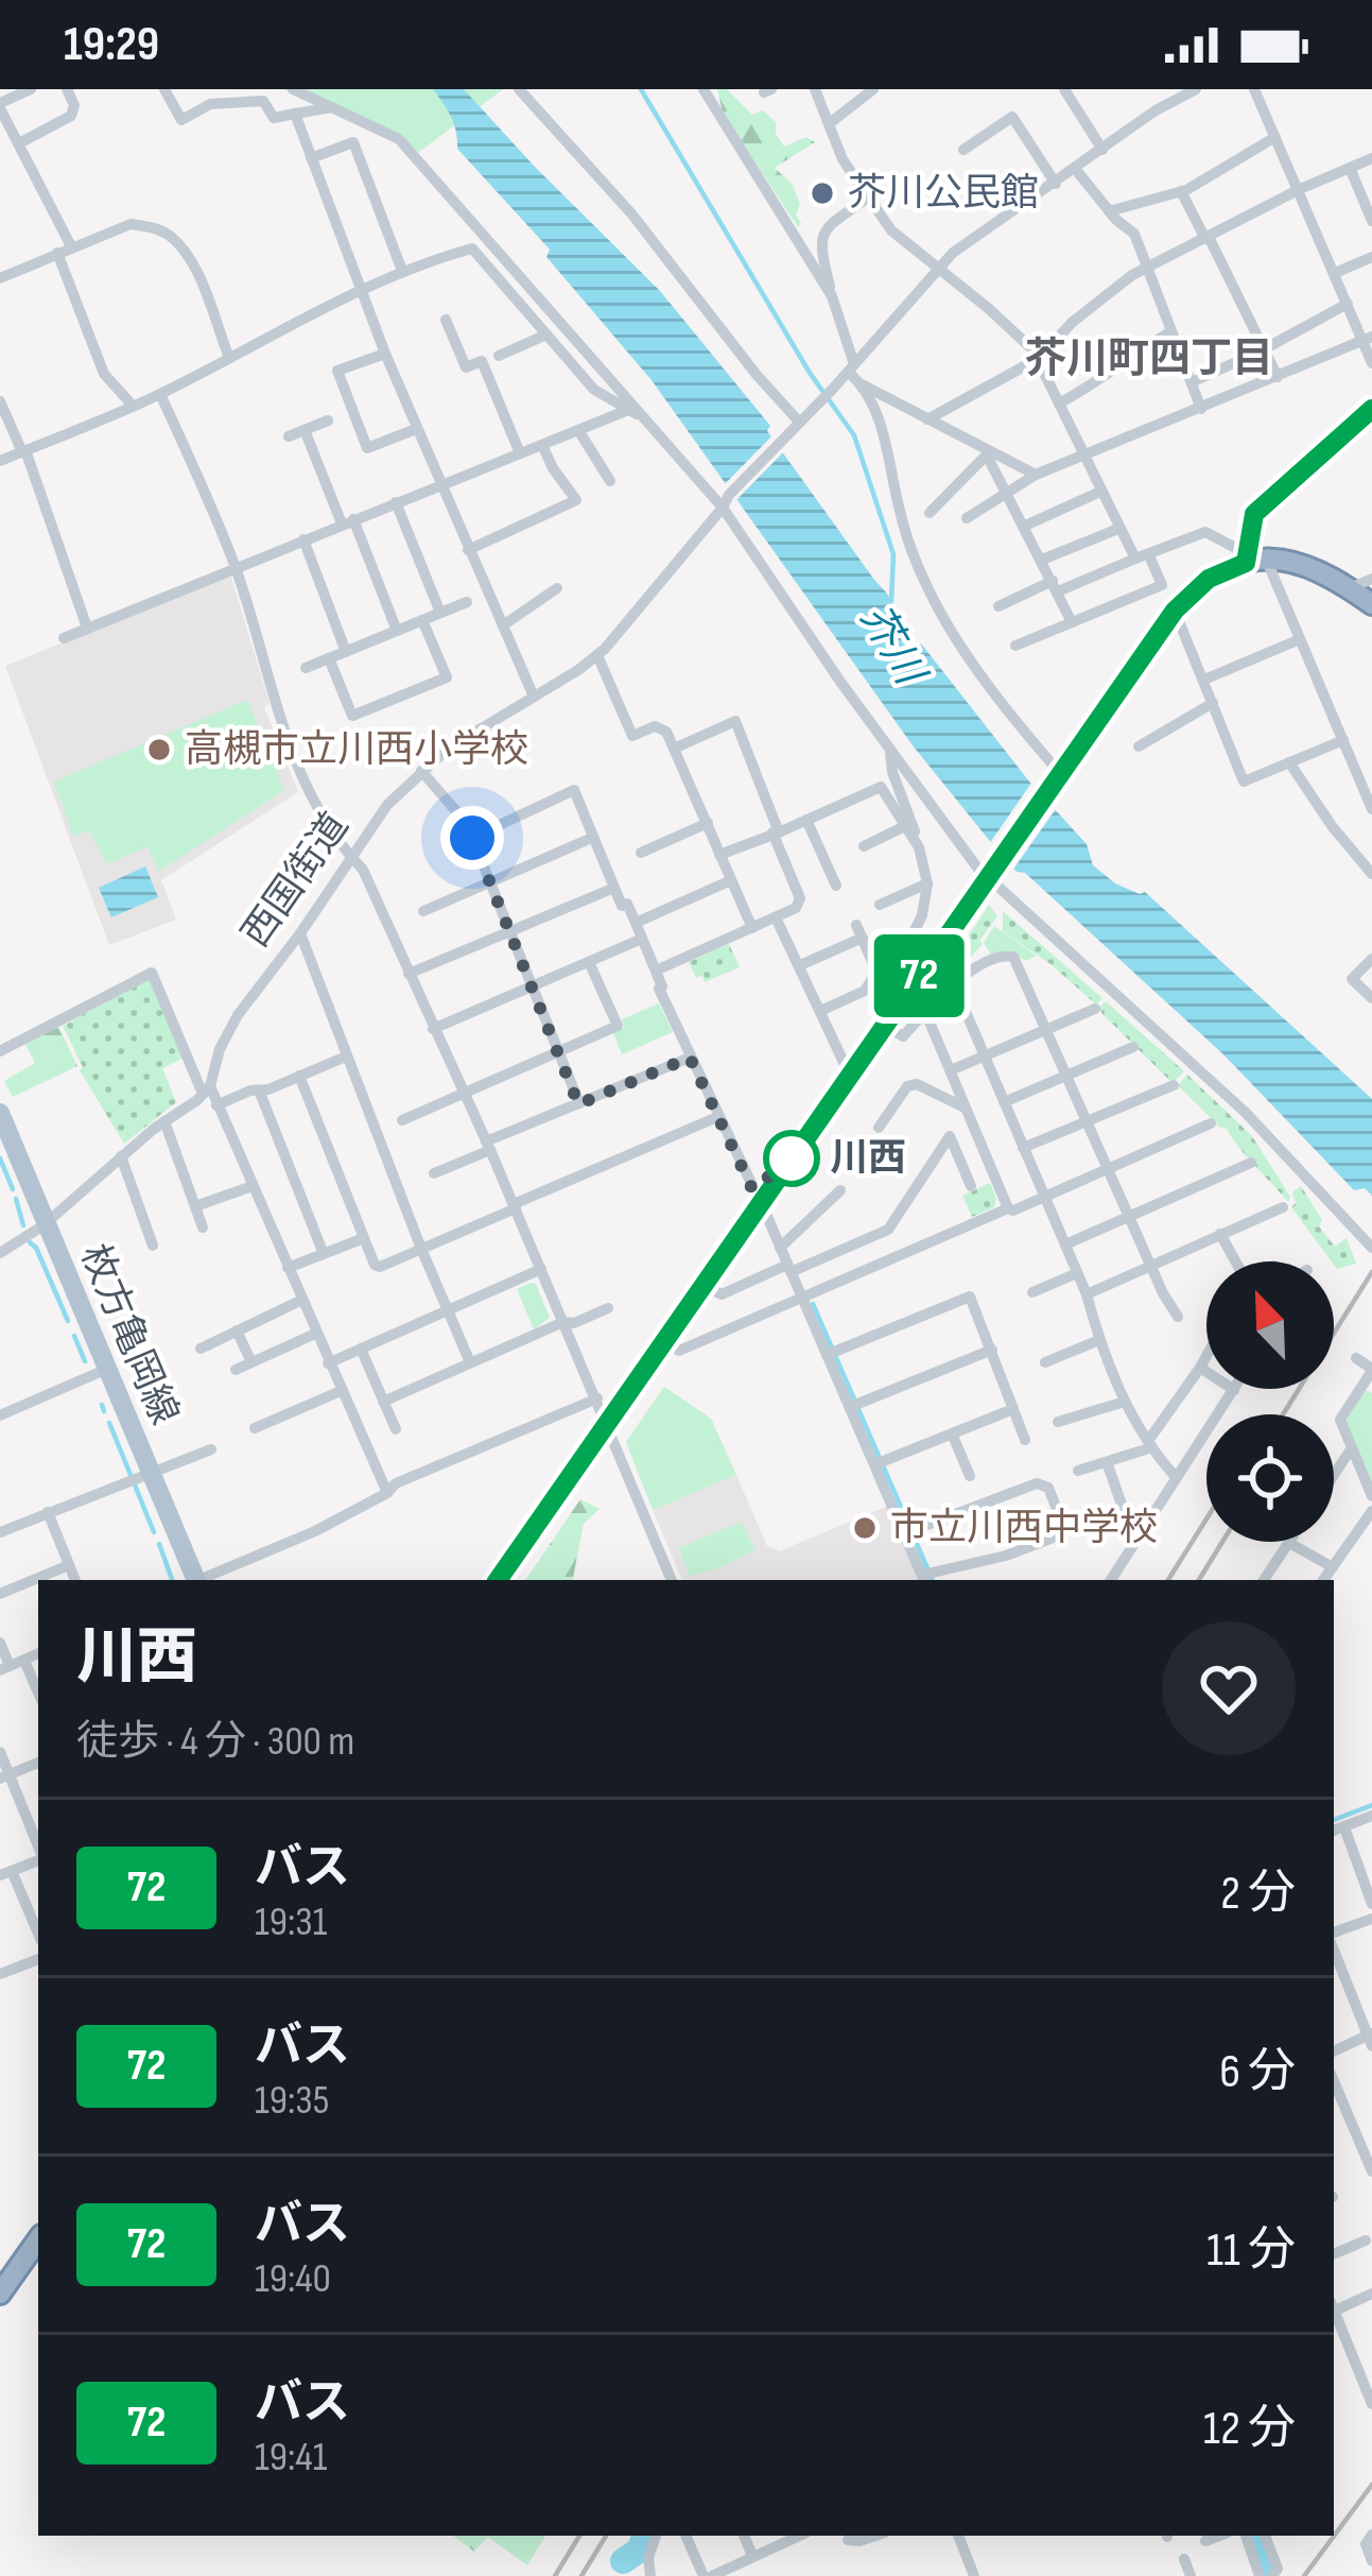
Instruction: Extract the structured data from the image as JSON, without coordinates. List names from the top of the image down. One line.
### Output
{"streets":{"main road":["枚方亀岡線"],"street":["西国街道"]},"districts":["芥川町四丁目"],"water":["芥川"],"places":["芥川公民館","高槻市立川西小学校","川西","市立川西中学校"],"lines":["bus line 72"],"north":"top left","page":{"status":"19:29","on_map":"72","heading":["川西","徒歩 · 4 分 · 300 m"],"list":[{"mark":"72","name":"バス","note":"19:31","value":"2 分"},{"mark":"72","name":"バス","note":"19:35","value":"6 分"},{"mark":"72","name":"バス","note":"19:40","value":"11 分"},{"mark":"72","name":"バス","note":"19:41","value":"12 分"}]}}
